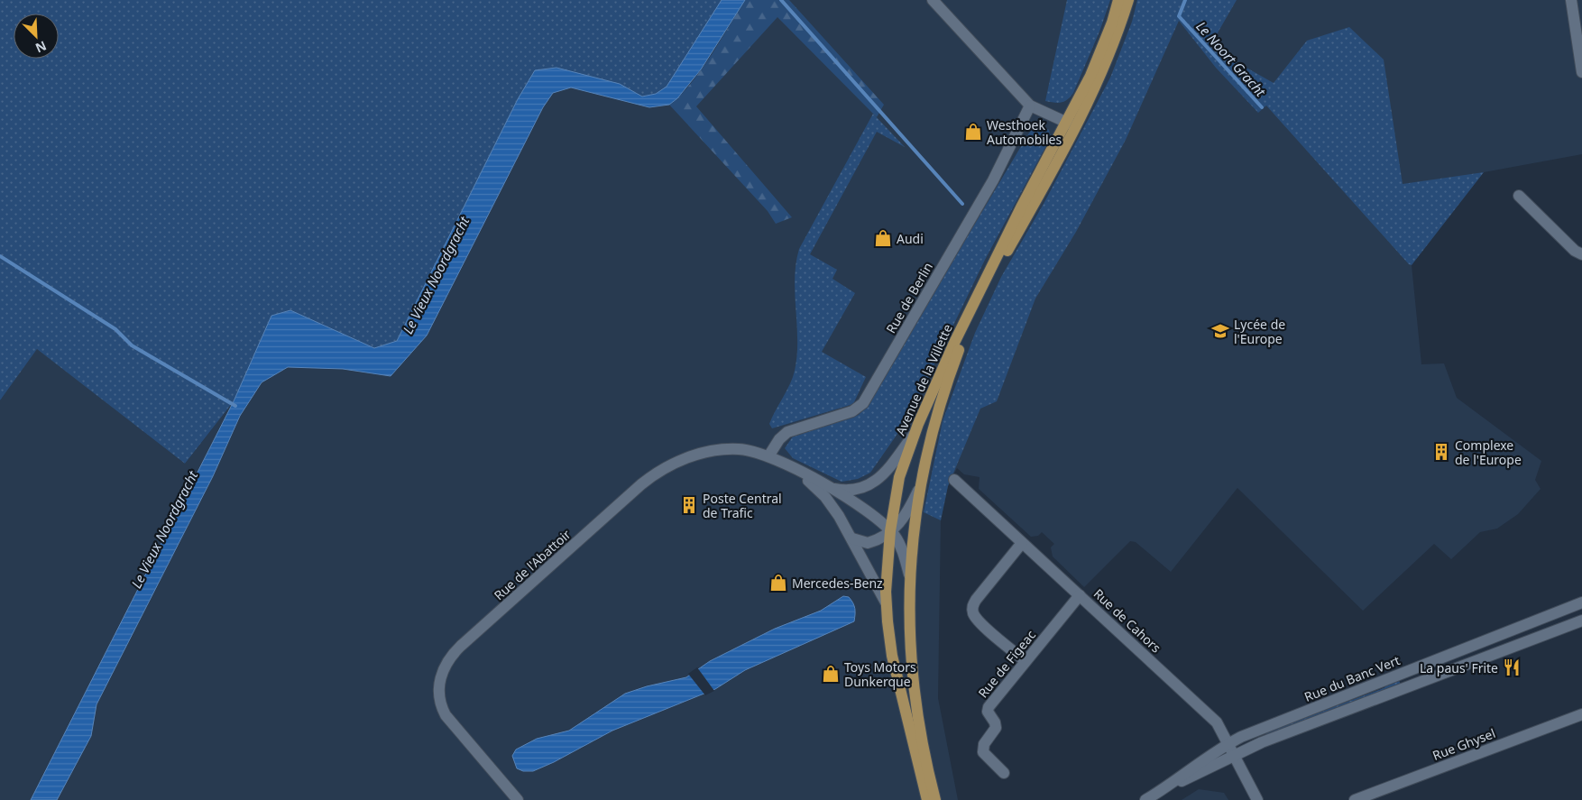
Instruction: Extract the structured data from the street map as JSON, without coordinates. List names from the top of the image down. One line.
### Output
{"streets":{"main road":["Avenue de la Villette"],"street":["Rue de Berlin","Rue de l'Abattoir","Rue de Cahors","Rue de Figeac","Rue du Banc Vert","Rue Ghysel"]},"crossings":[["Rue de Berlin","Rue de l'Abattoir"],["Avenue de la Villette","Rue de l'Abattoir"],["Rue de Cahors","Rue de Figeac"],["Rue de Cahors","Rue du Banc Vert"]],"water":["Le Noort Gracht","Le Vieux Noordgracht"],"places":{"shop":["Westhoek Automobiles","Audi","Mercedes-Benz","Toys Motors Dunkerque"],"school or university":["Lycée de l'Europe"],"building":["Complexe de l'Europe","Poste Central de Trafic"],"restaurant":["La paus' Frite"]},"north":"bottom right"}
